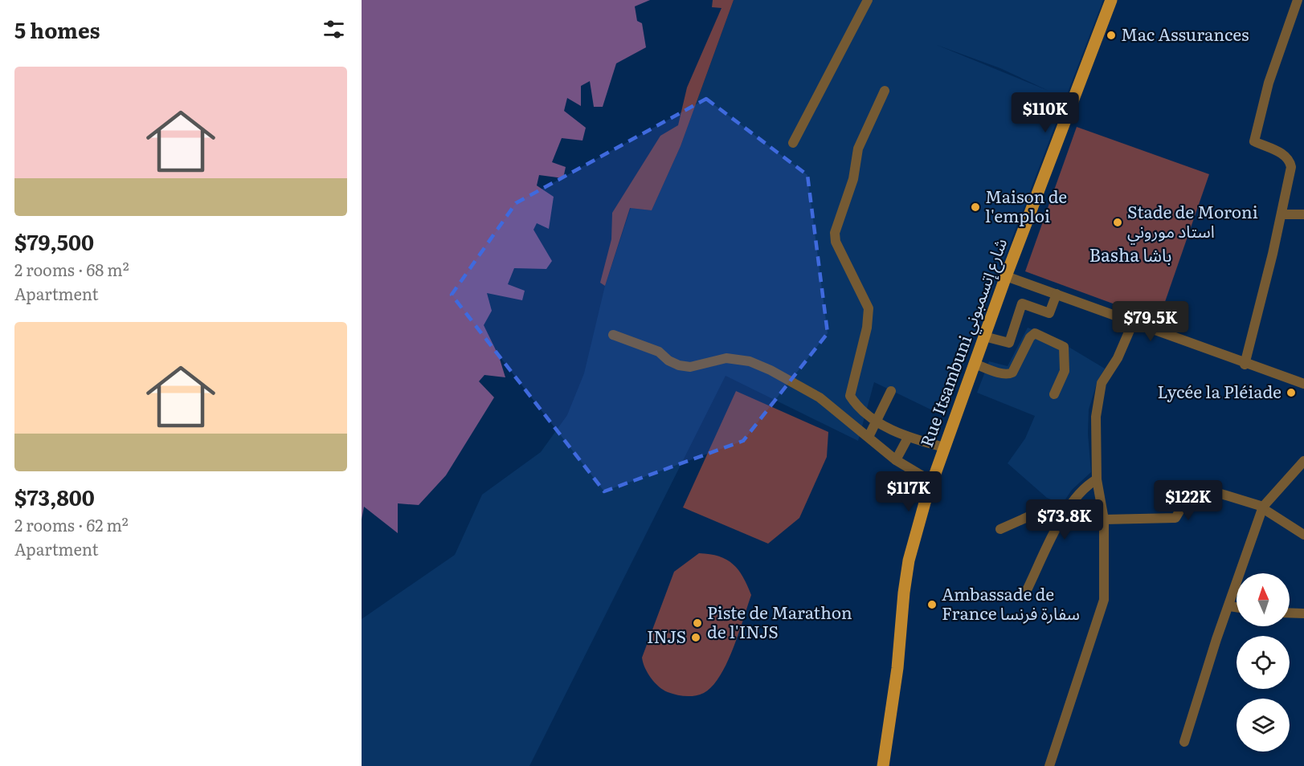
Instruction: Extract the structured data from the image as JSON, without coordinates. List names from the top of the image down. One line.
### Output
{"streets":{"main road":["Rue Itsambuni شارع إتسمبوني"]},"districts":["Basha باشا"],"places":["Mac Assurances","Maison de l'emploi","Stade de Moroni استاد موروني","Lycée la Pléiade","Ambassade de France سفارة فرنسا","Piste de Marathon de l'INJS","INJS"],"north":"top","page":{"heading":"5 homes","list":[{"name":"$79,500","note":"2 rooms · 68 m² · Apartment"},{"name":"$73,800","note":"2 rooms · 62 m² · Apartment"}],"price":["$110K","$79.5K","$117K","$122K","$73.8K"]}}
